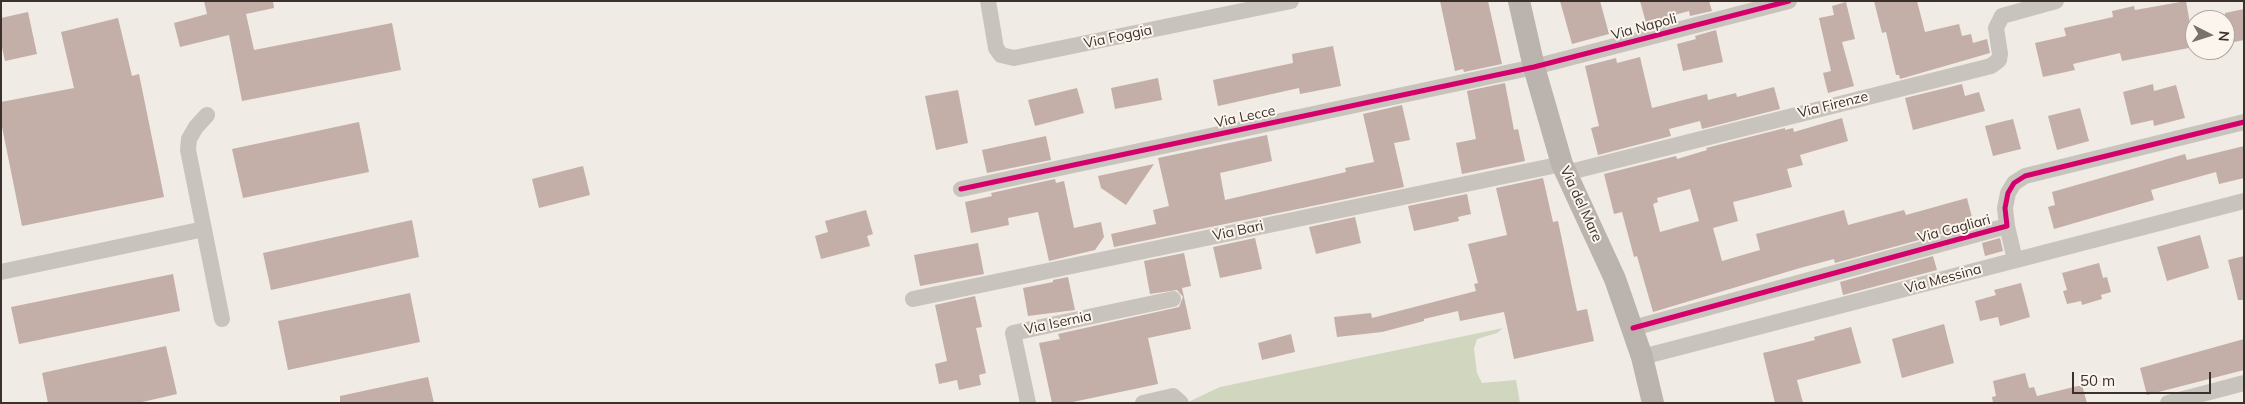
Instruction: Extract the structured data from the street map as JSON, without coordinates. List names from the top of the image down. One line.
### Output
{"streets":{"main road":["Via del Mare"],"street":["Via Napoli","Via Foggia","Via Firenze","Via Lecce","Via Cagliari","Via Bari","Via Messina","Via Isernia"]},"crossings":[["Via Napoli","Via Lecce"],["Via Napoli","Via del Mare"],["Via Firenze","Via del Mare"],["Via Firenze","Via Bari"],["Via Lecce","Via del Mare"],["Via del Mare","Via Cagliari"],["Via del Mare","Via Bari"],["Via del Mare","Via Messina"]],"scale_bar":"50 m","north":"right"}
